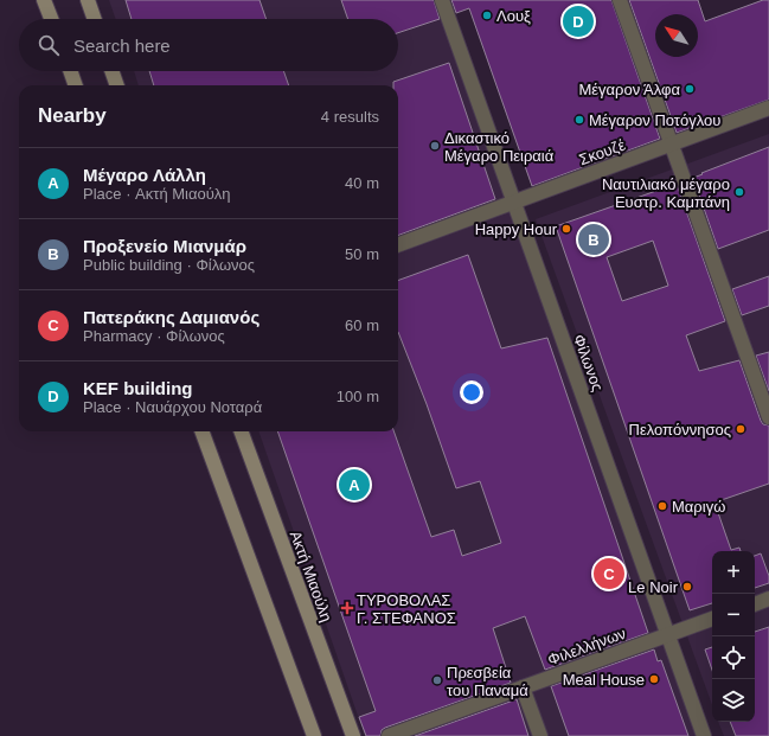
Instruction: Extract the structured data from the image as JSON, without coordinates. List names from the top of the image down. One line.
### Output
{"streets":{"main road":["Ακτή Μιαούλη"],"street":["Σκουζέ","Φίλωνος","Φιλελλήνων"]},"crossings":[["Σκουζέ","Φίλωνος"],["Φίλωνος","Φιλελλήνων"]],"places":{"other":["Λουξ","Μέγαρον Άλφα","Μέγαρον Ποτόγλου","Δικαστικό Μέγαρο Πειραιά","Ναυτιλιακό μέγαρο Ευστρ. Καμπάνη","Happy Hour","Πελοπόννησος","Μαριγώ","Le Noir","Meal House","Πρεσβεία του Παναμά"],"health":["ΤΥΡΟΒΟΛΑΣ Γ. ΣΤΕΦΑΝΟΣ"]},"north":"top left","page":{"pins":["D","B","A","C"],"search":"Search here","heading":["Nearby","4 results"],"list":[{"mark":"A","name":"Μέγαρο Λάλλη","note":"Place · Ακτή Μιαούλη","value":"40 m"},{"mark":"B","name":"Προξενείο Μιανμάρ","note":"Public building · Φίλωνος","value":"50 m"},{"mark":"C","name":"Πατεράκης Δαμιανός","note":"Pharmacy · Φίλωνος","value":"60 m"},{"mark":"D","name":"KEF building","note":"Place · Ναυάρχου Νοταρά","value":"100 m"}],"map_buttons":["+","−"]}}
